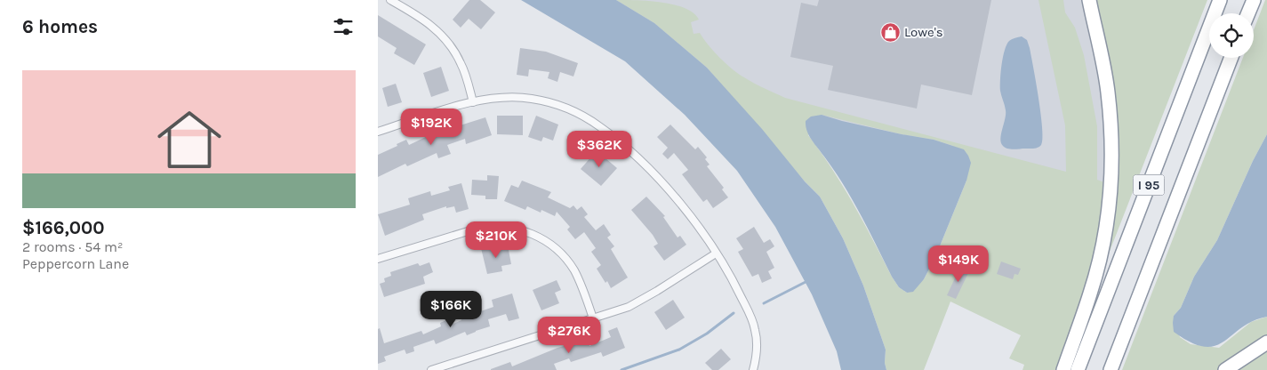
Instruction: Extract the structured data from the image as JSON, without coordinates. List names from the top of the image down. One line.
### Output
{"streets":{"highway":["I 95"]},"places":{"shop":["Lowe's"]},"page":{"heading":"6 homes","list":[{"name":"$166,000","note":"2 rooms · 54 m² · Peppercorn Lane"}],"price":["$192K","$362K","$210K","$149K","$166K","$276K"]}}
